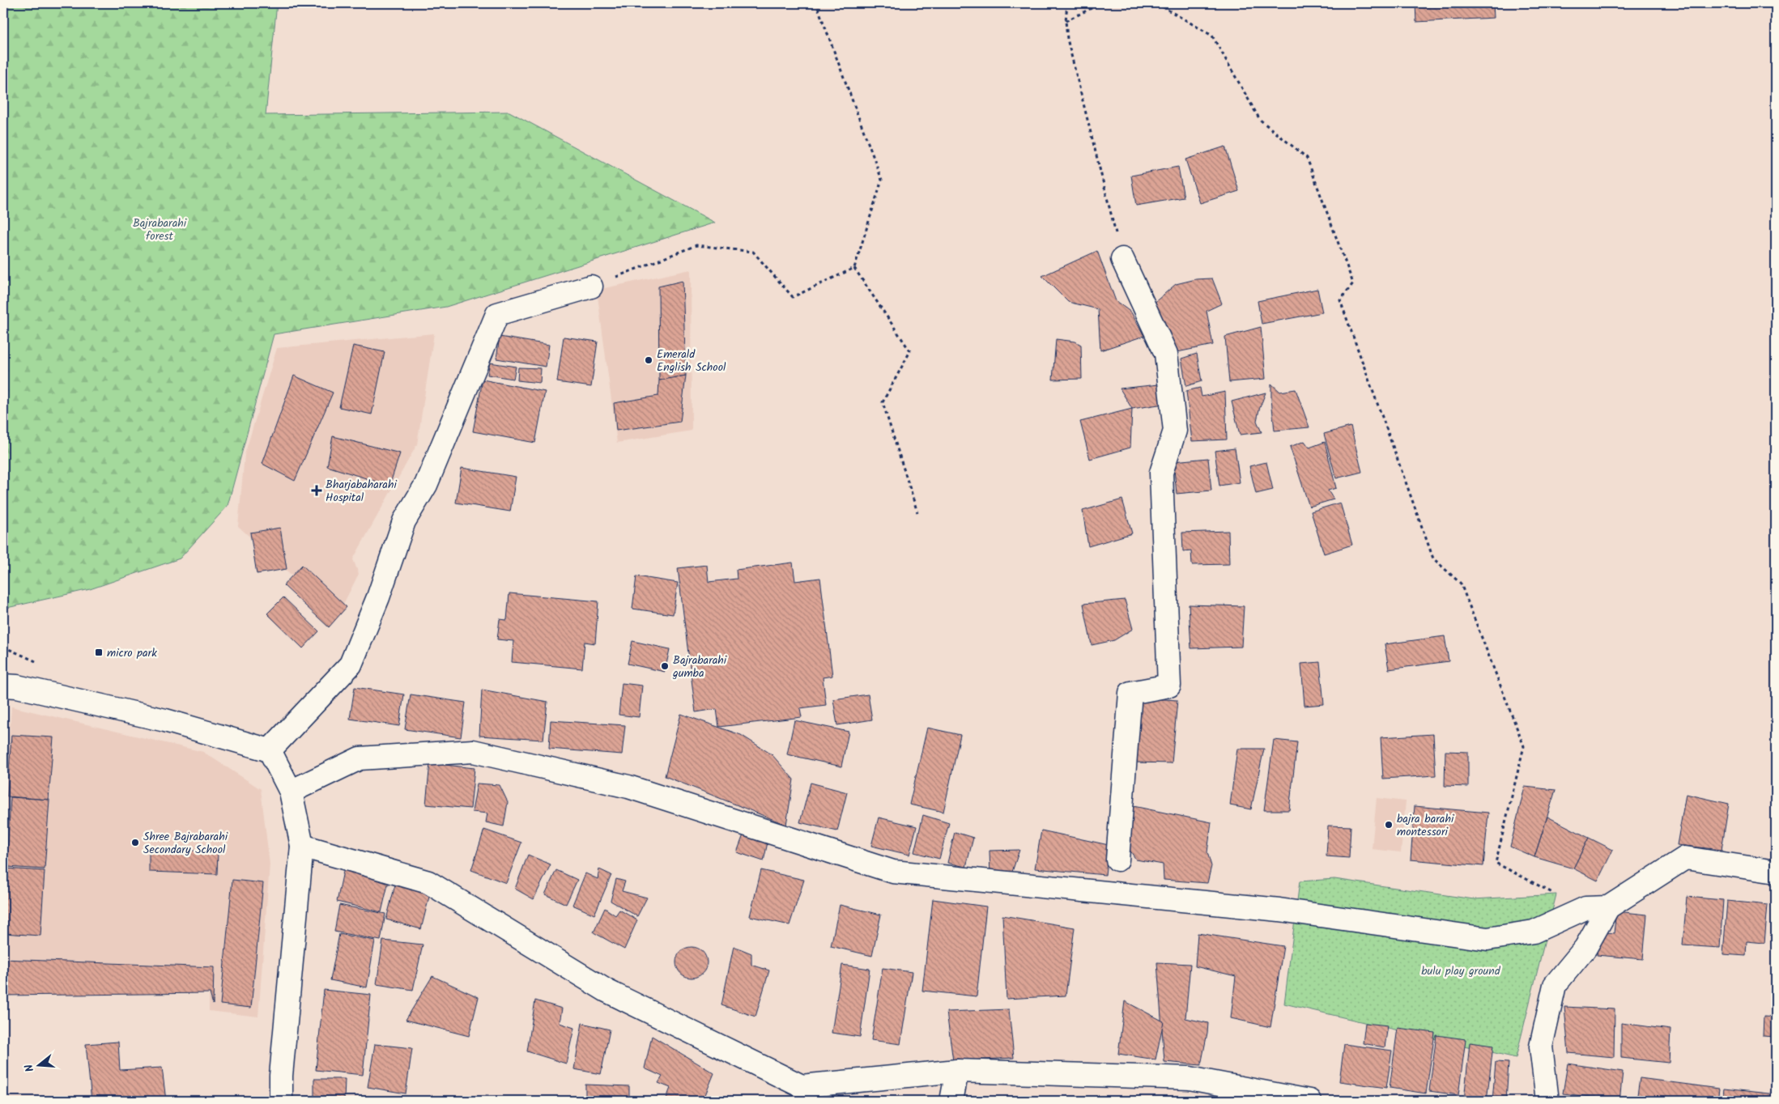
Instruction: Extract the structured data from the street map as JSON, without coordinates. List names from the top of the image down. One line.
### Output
{"parks":["Bajrabarahi forest","bulu play ground"],"places":{"other":["Emerald English School","Bajrabarahi gumba","bajra barahi montessori","Shree Bajrabarahi Secondary School"],"health":["Bharjabaharahi Hospital"],"transit":["micro park"]},"north":"left"}
